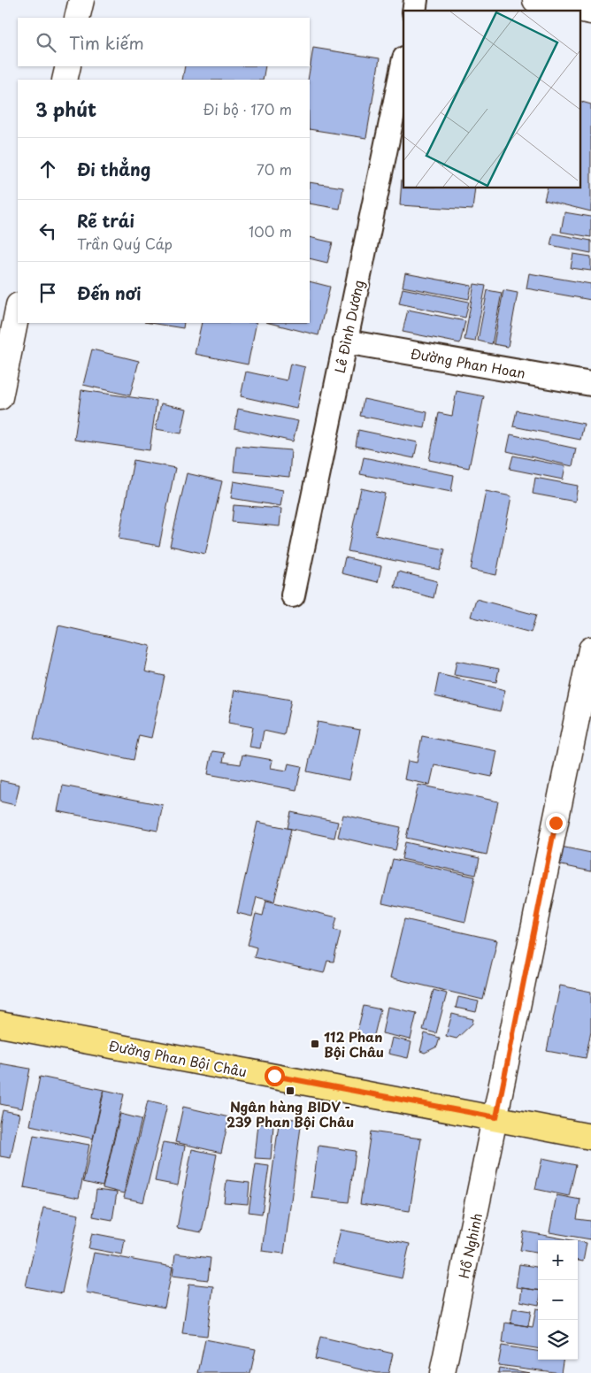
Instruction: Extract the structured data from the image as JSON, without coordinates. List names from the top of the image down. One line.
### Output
{"streets":{"main road":["Đường Phan Bội Châu"],"street":["Lê Đình Dương","Đường Phan Hoan","Hồ Nghinh"]},"crossings":[["Lê Đình Dương","Đường Phan Hoan"],["Đường Phan Bội Châu","Hồ Nghinh"]],"places":{"transit":["112 Phan Bội Châu","Ngân hàng BIDV - 239 Phan Bội Châu"]},"page":{"search":"Tìm kiếm","heading":["3 phút","Đi bộ · 170 m"],"list":[["Đi thẳng","70 m"],["Rẽ trái","Trần Quý Cáp","100 m"],"Đến nơi"],"map_buttons":["+","−"]}}
